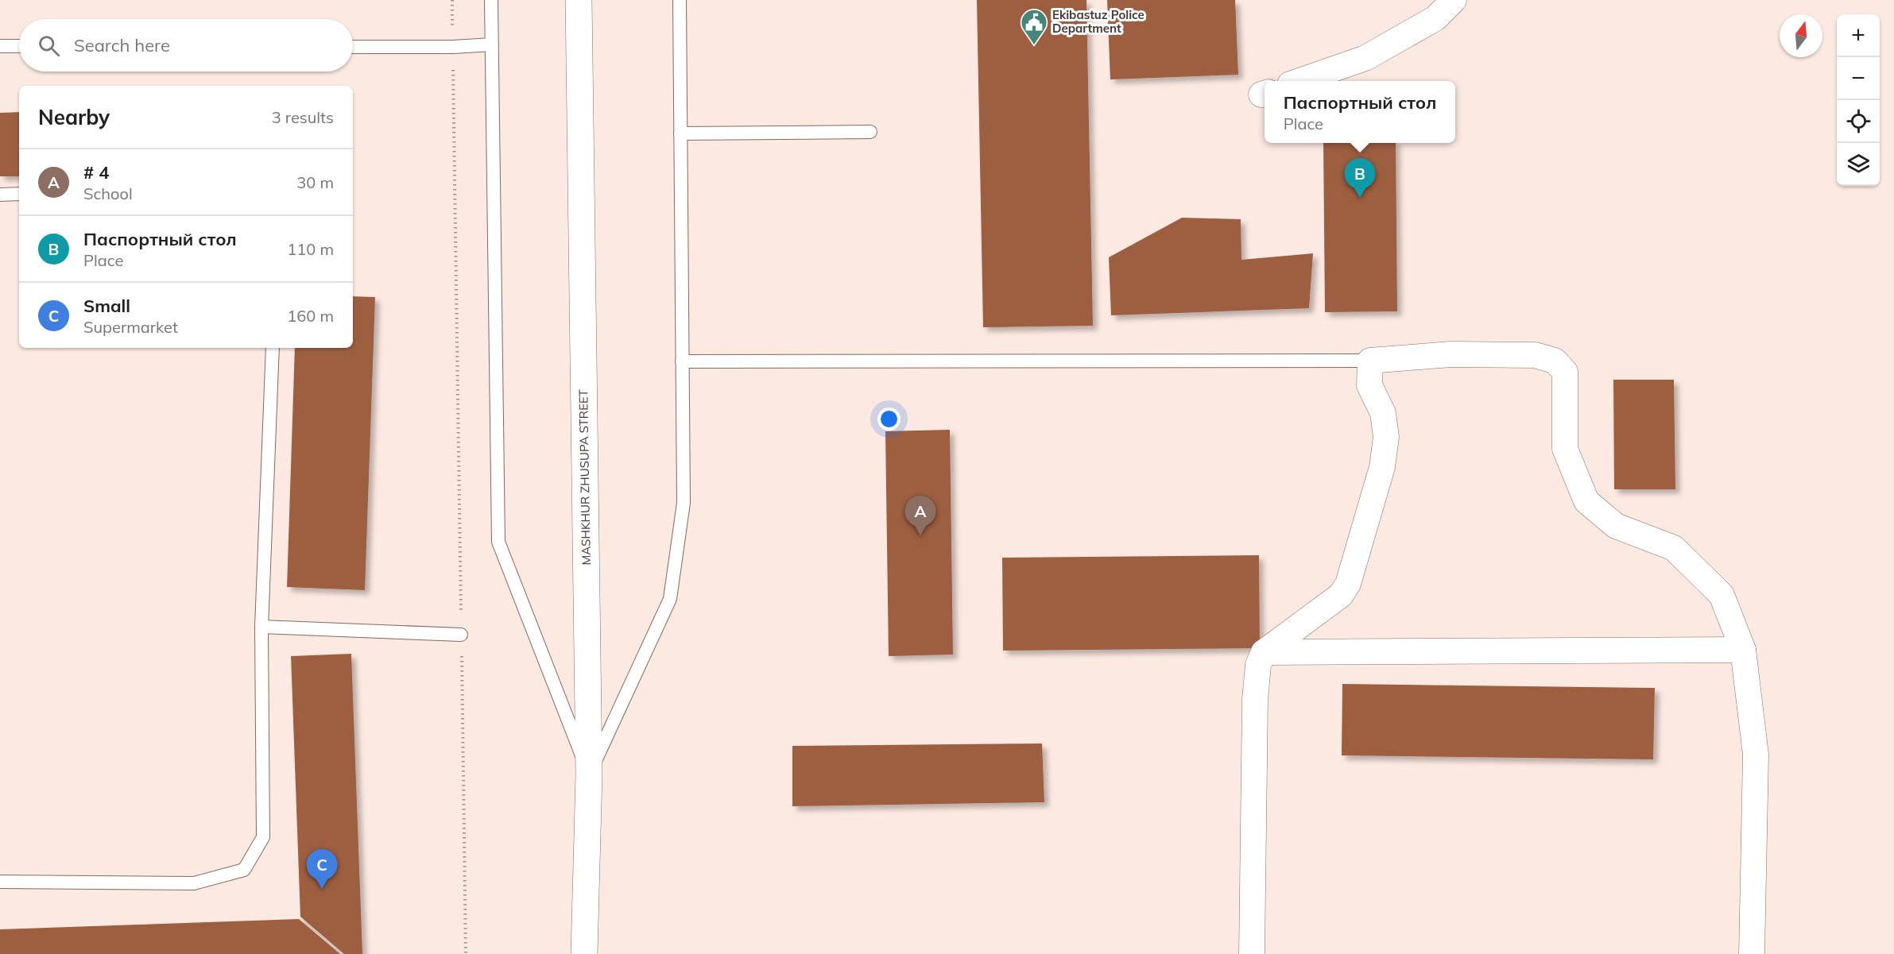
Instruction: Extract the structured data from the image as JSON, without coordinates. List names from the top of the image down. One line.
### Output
{"streets":{"main road":["MASHKHUR ZHUSUPA STREET"]},"places":{"public building":["Ekibastuz Police Department"]},"north":"top","page":{"map_buttons":["+","−"],"search":"Search here","popup":["Паспортный стол","Place"],"heading":["Nearby","3 results"],"list":[{"mark":"A","name":"# 4","note":"School","value":"30 m"},{"mark":"B","name":"Паспортный стол","note":"Place","value":"110 m"},{"mark":"C","name":"Small","note":"Supermarket","value":"160 m"}],"pins":["B","A","C"]}}
